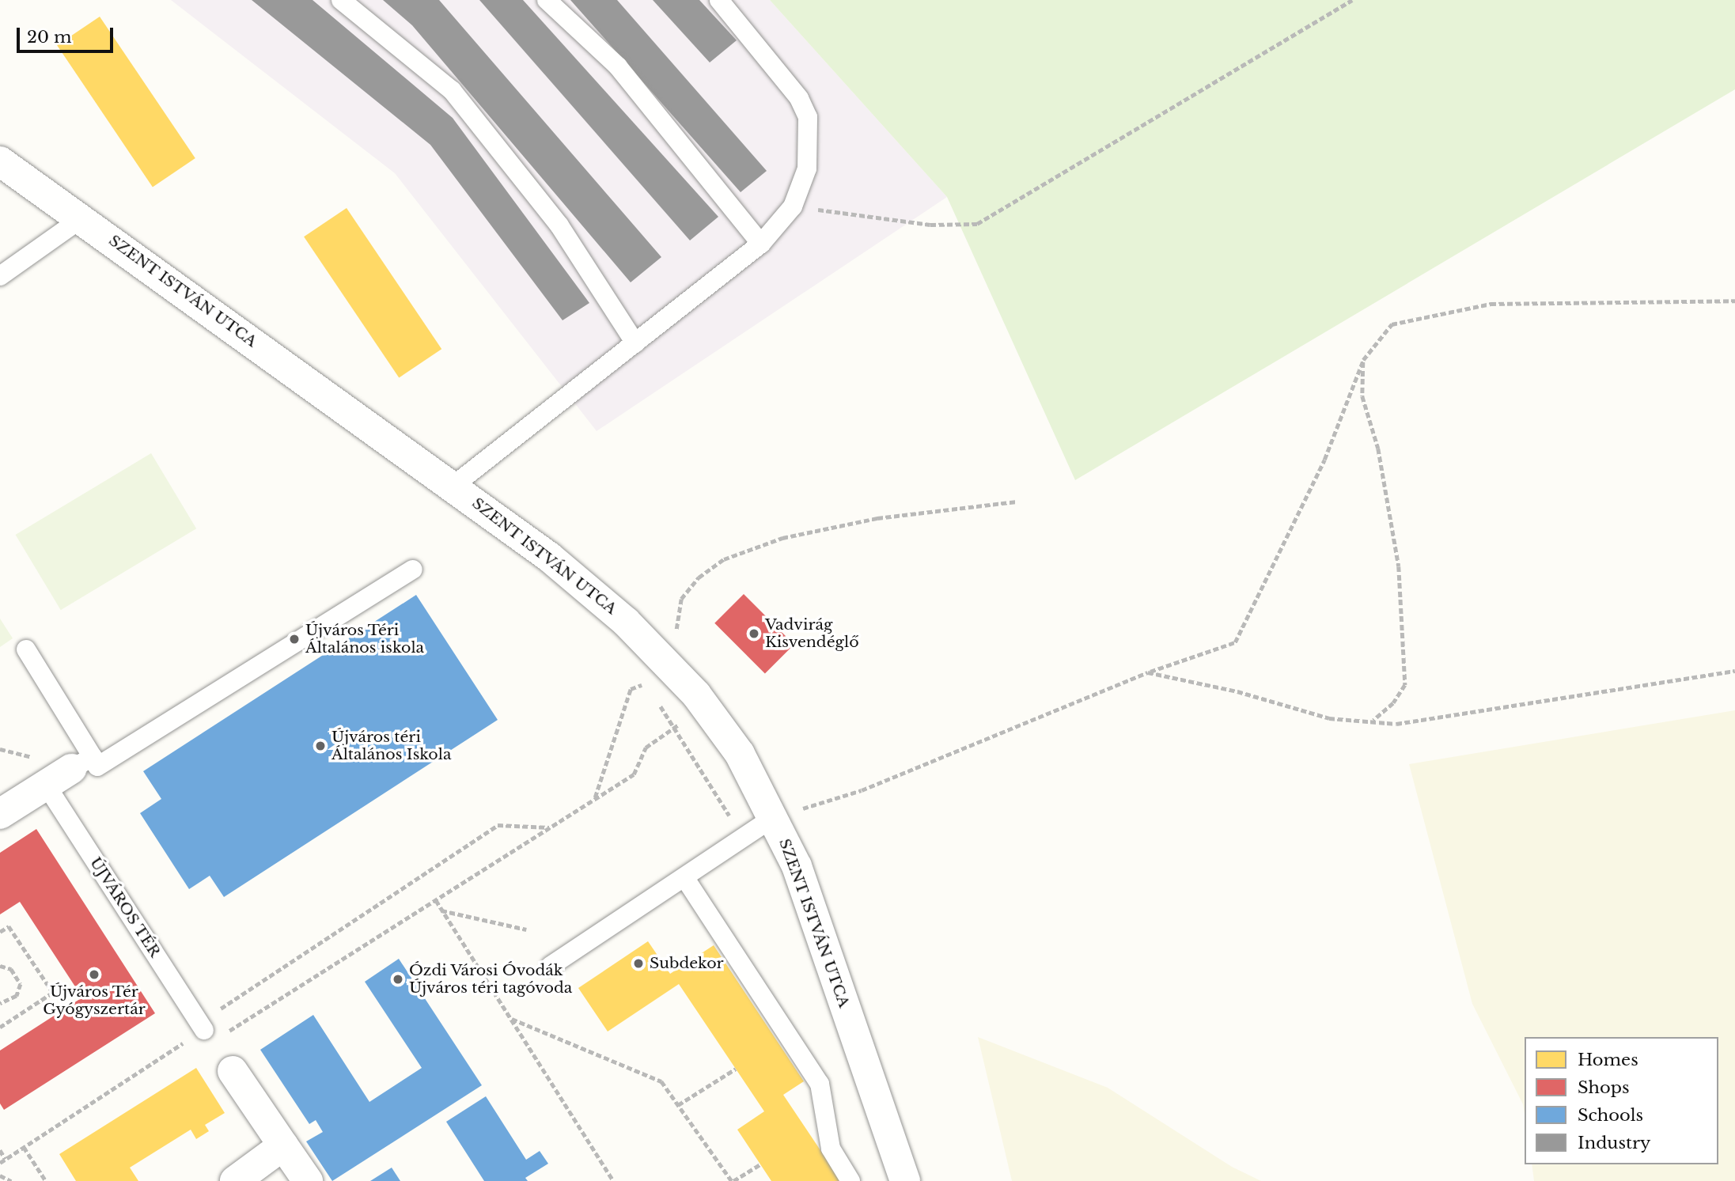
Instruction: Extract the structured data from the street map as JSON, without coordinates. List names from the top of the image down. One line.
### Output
{"streets":{"street":["SZENT ISTVÁN UTCA"],"lane":["ÚJVÁROS TÉR"]},"places":["Vadvirág Kisvendéglő","Újváros Téri Általános iskola","Újváros téri Általános Iskola","Subdekor","Újváros Tér Gyógyszertár","Ózdi Városi Óvodák Újváros téri tagóvoda"],"legend":["Homes","Shops","Schools","Industry"],"scale_bar":"20 m"}
